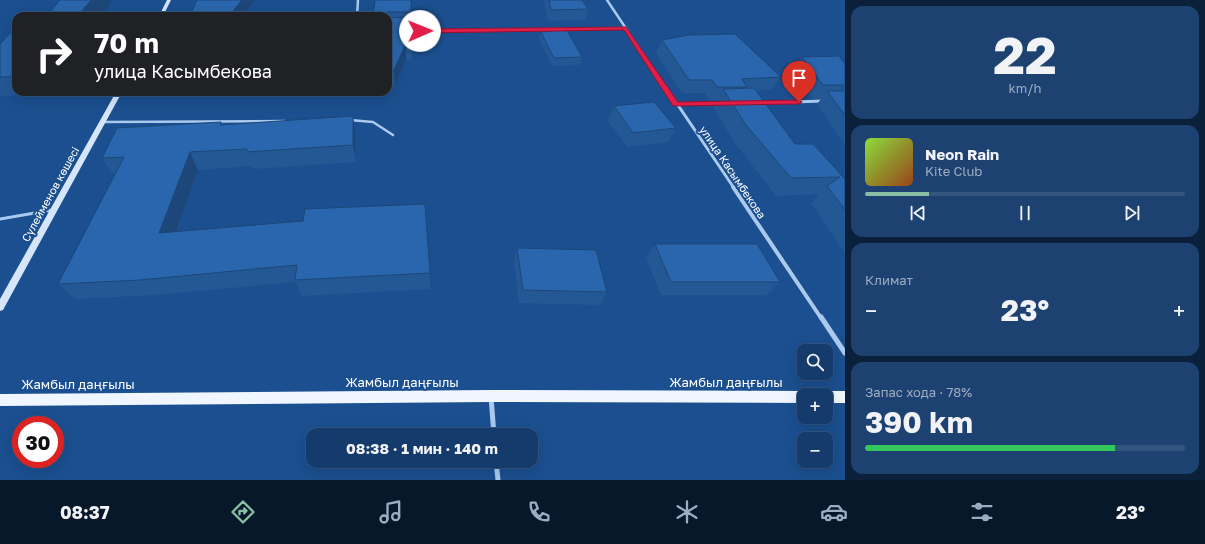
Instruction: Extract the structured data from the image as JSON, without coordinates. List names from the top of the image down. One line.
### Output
{"streets":{"main road":["Сүлейменов көшесі","Жамбыл даңғылы"],"street":["улица Касымбекова"]},"page":{"tile":[["22","km/h"],"Климат",["Запас хода · 78%","390 km"]],"turn":["70 m","улица Касымбекова"],"song":["Neon Rain","Kite Club"],"heat":["−","23°","+"],"map_buttons":["+","−"],"limit":"30","trip":"08:38 · 1 мин · 140 m","tabs":["08:37","23°"]}}
